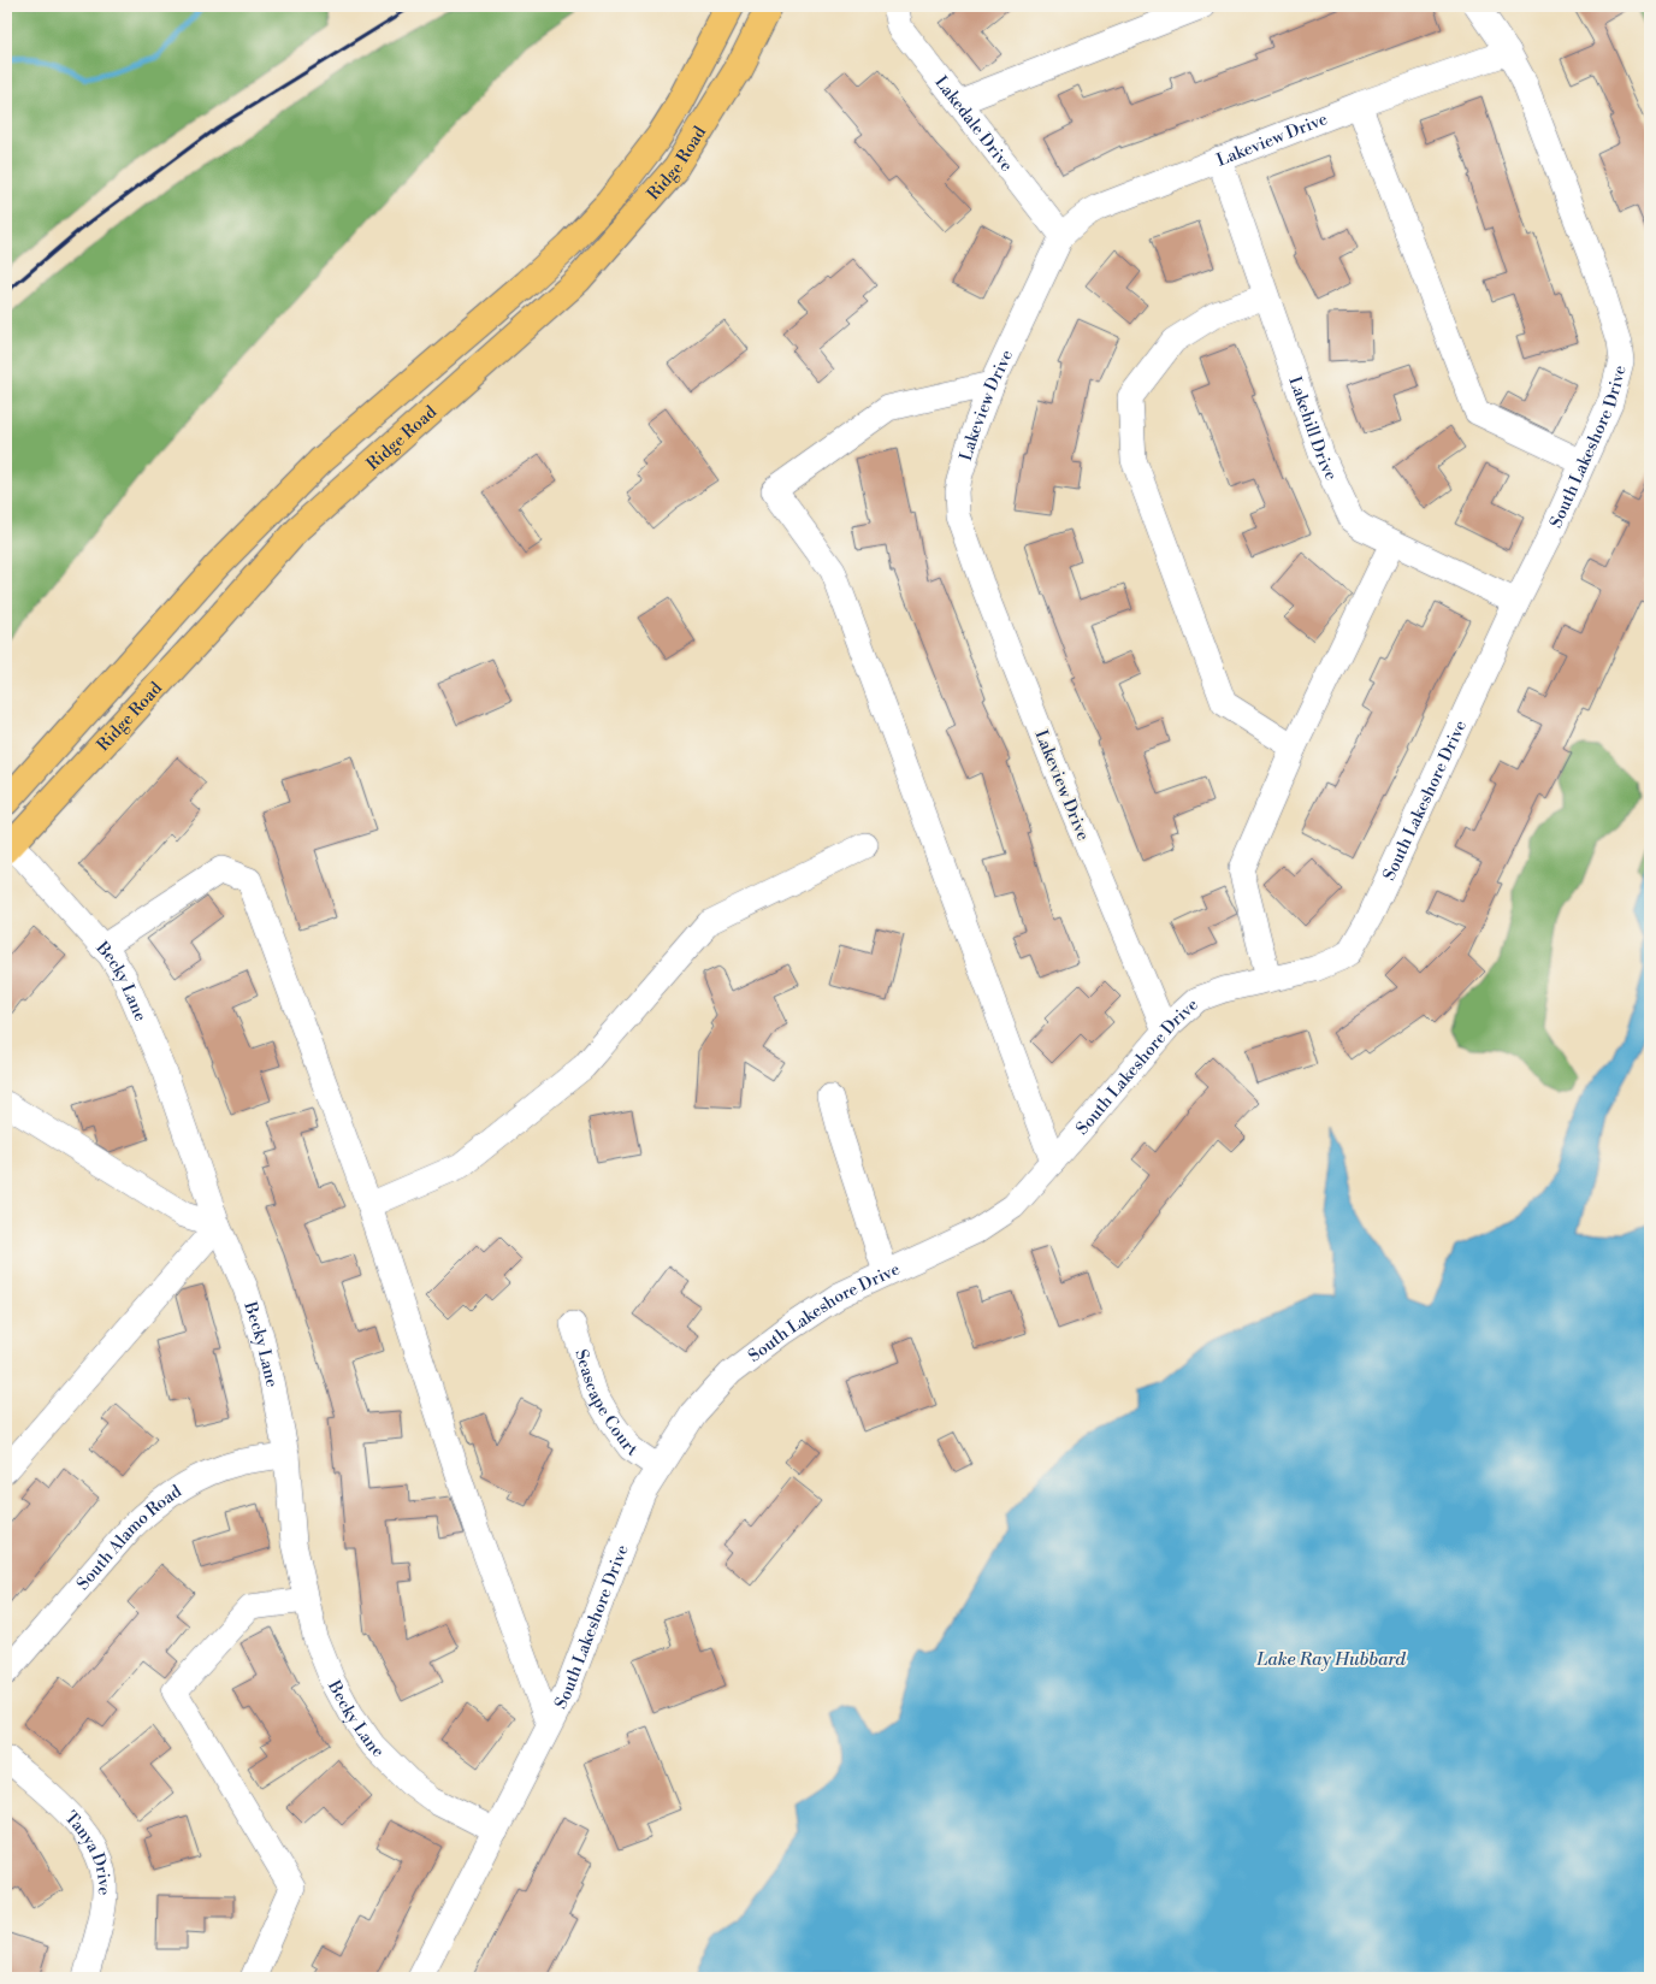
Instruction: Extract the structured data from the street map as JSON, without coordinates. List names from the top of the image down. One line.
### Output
{"streets":{"main road":["Ridge Road"],"street":["Lakedale Drive","Lakeview Drive","Lakehill Drive","South Lakeshore Drive","Becky Lane","Seascape Court","South Alamo Road","Tanya Drive"]},"crossings":[["Lakedale Drive","Lakeview Drive"],["Lakeview Drive","Lakehill Drive"],["Lakeview Drive","South Lakeshore Drive"],["Ridge Road","Becky Lane"],["Lakehill Drive","South Lakeshore Drive"],["South Lakeshore Drive","Becky Lane"],["South Lakeshore Drive","Seascape Court"],["Becky Lane","South Alamo Road"]],"water":["Lake Ray Hubbard"]}
